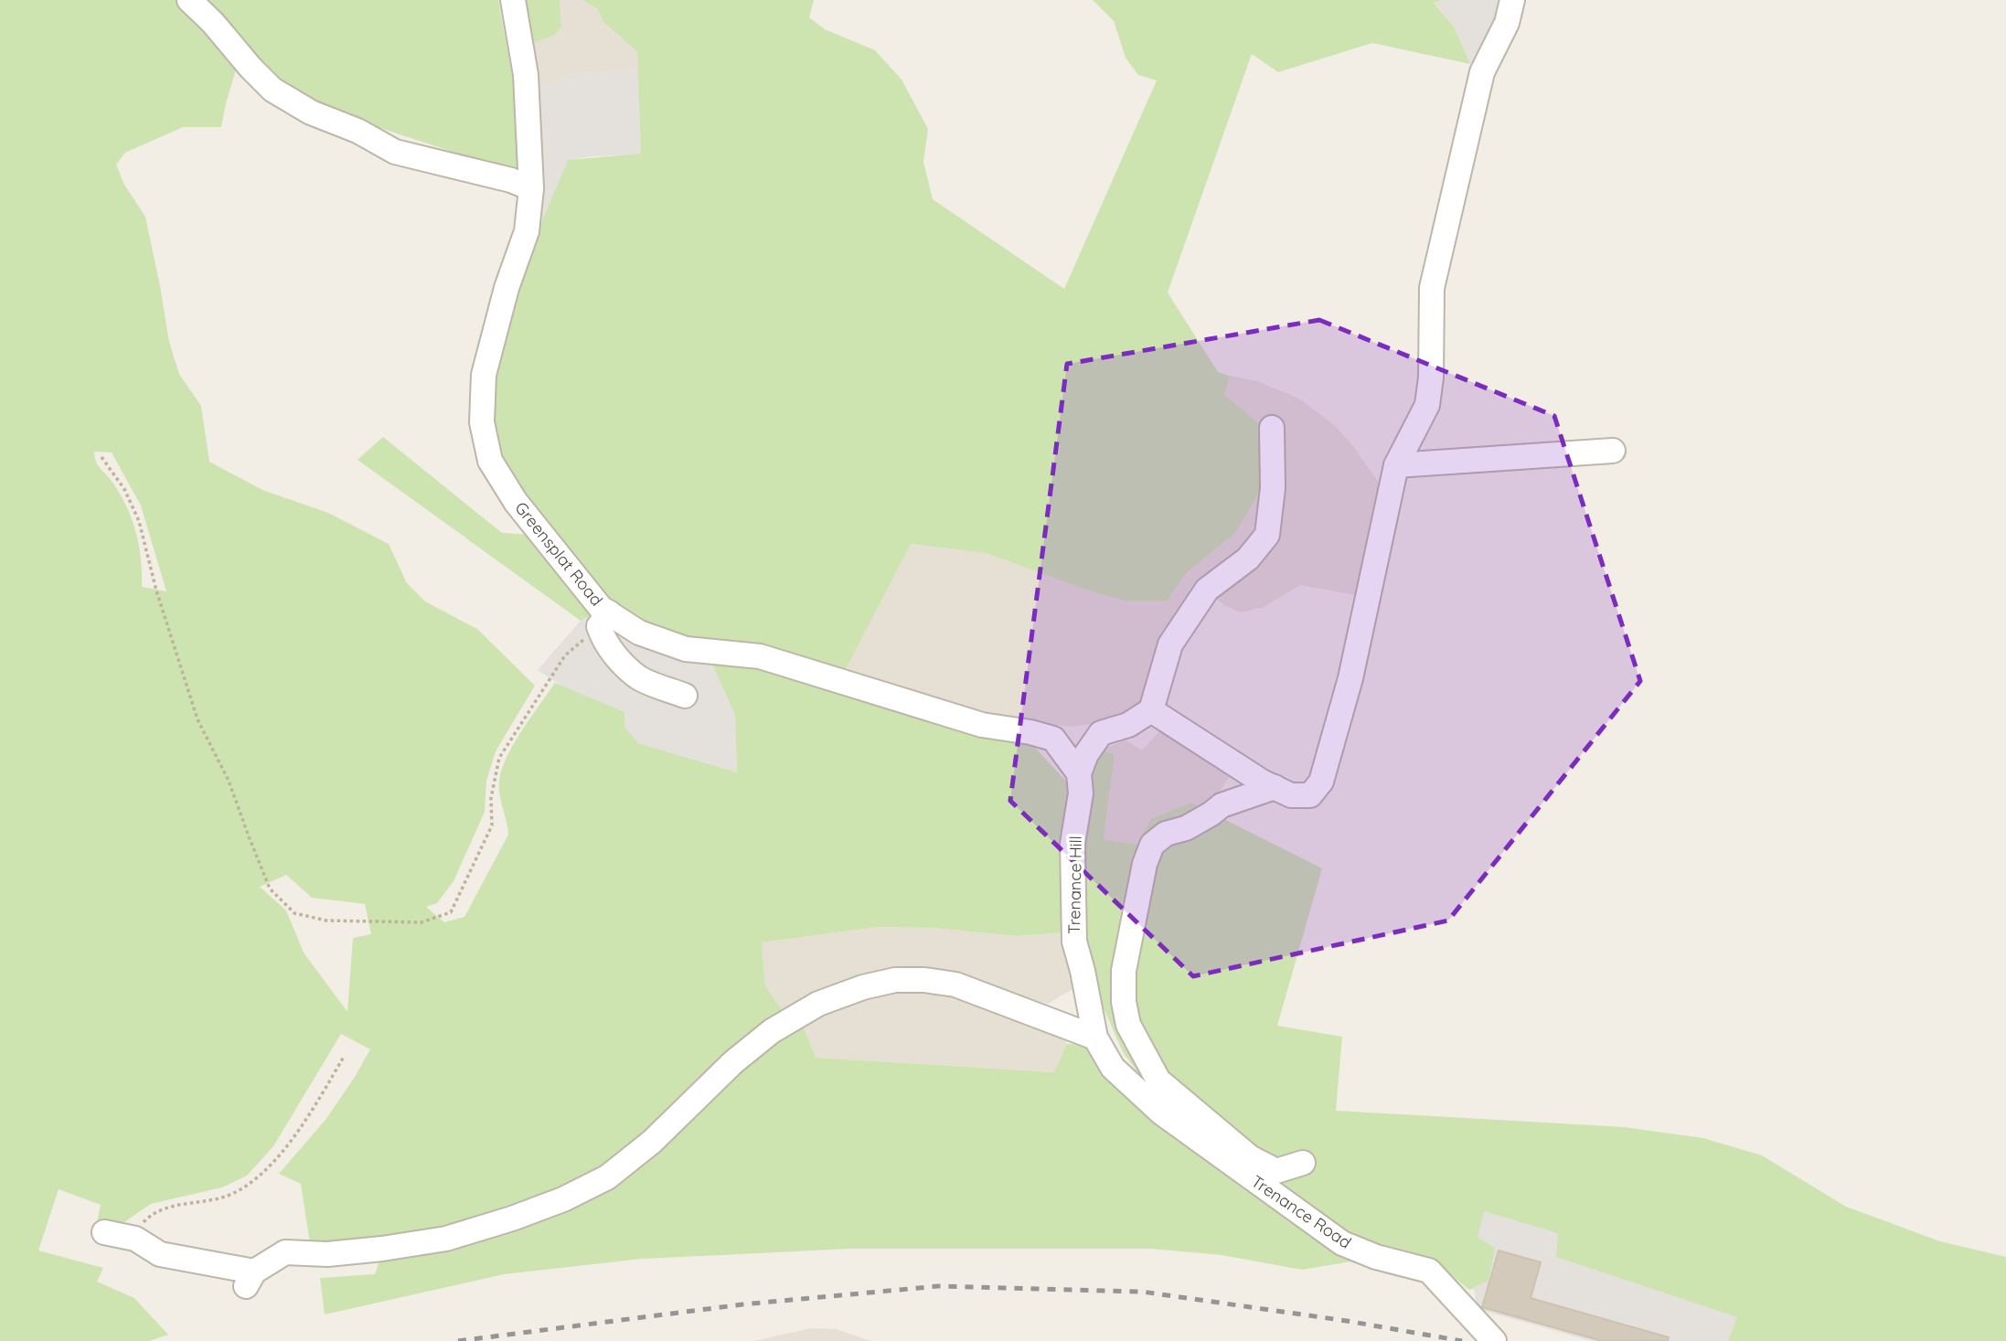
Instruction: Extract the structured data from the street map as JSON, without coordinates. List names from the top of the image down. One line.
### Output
{"streets":{"street":["Greensplat Road","Trenance Hill","Trenance Road"]},"crossings":[["Trenance Hill","Trenance Road"]]}
